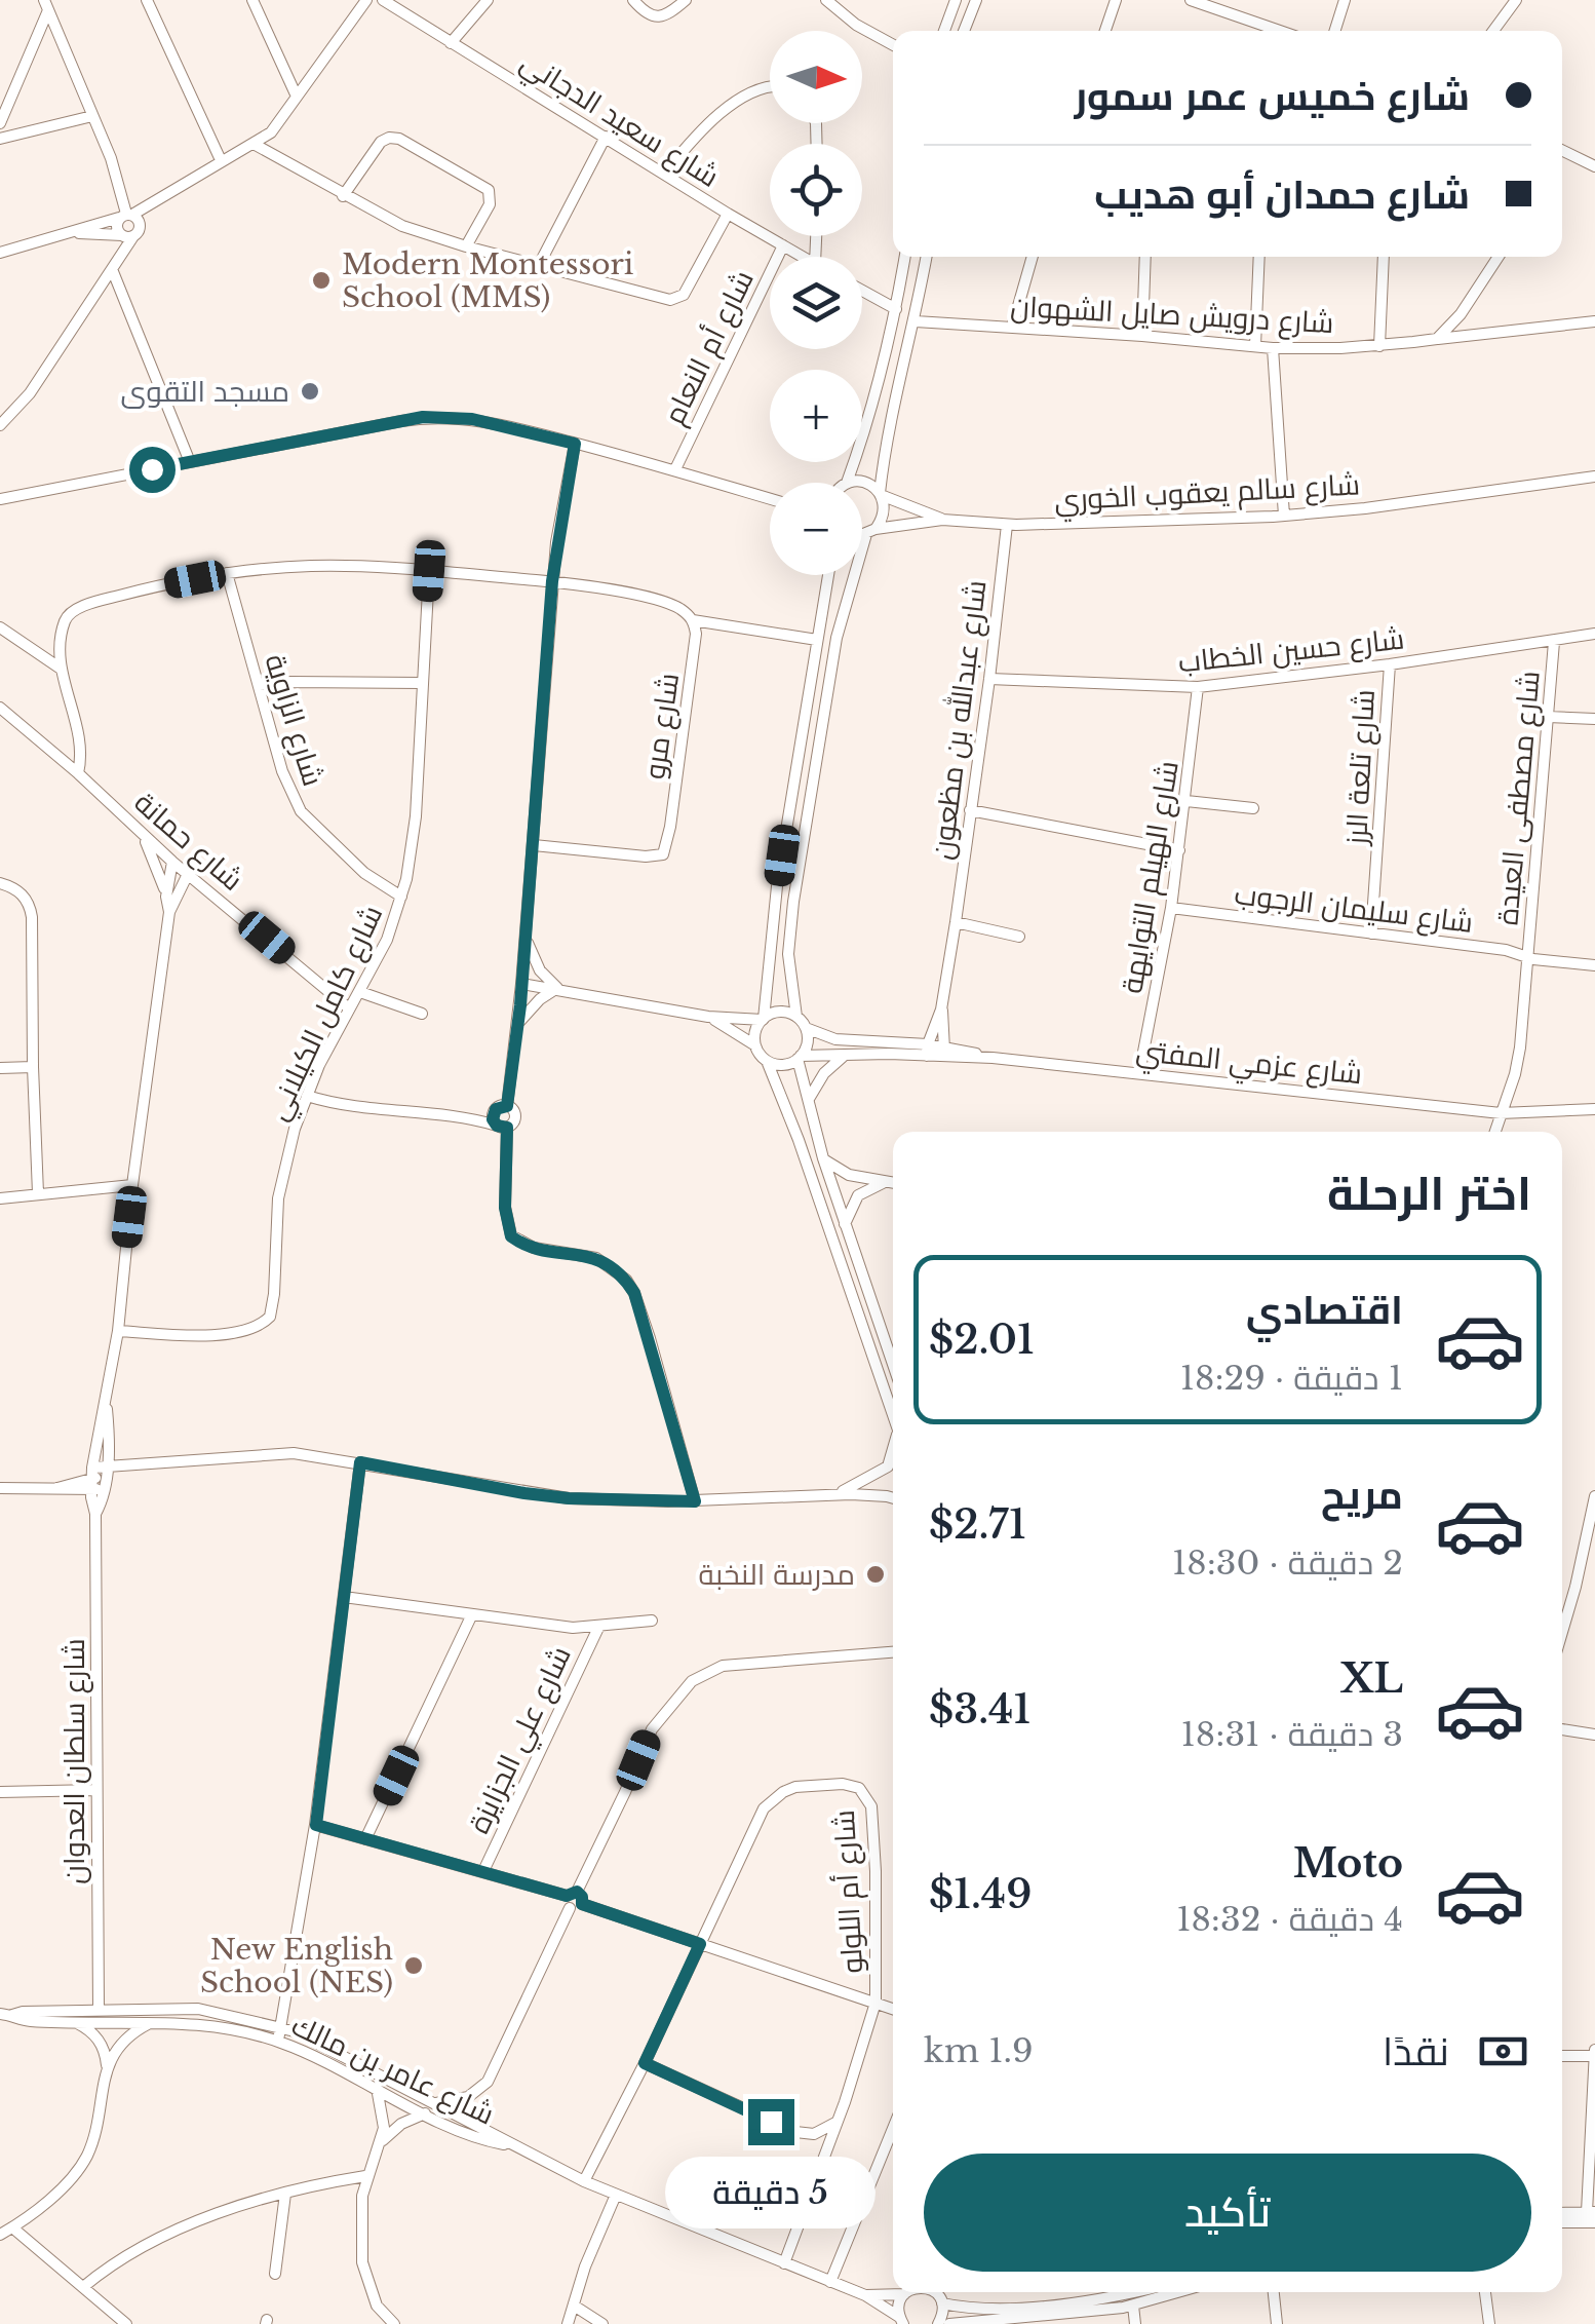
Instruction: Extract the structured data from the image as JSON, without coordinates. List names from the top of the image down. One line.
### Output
{"streets":{"street":["شارع سعيد الدجاني","شارع درويش صايل الشهوان","شارع أم النعام","شارع سالم يعقوب الخوري","شارع حسين الخطاب","شارع الزاوية","شارع عبدالله بن مظعون","شارع مرو","شارع تلعة الرز","شارع مصطفى العيدة","شارع حمانة","شارع الهيلم التوايهة","شارع سليمان الرجوب","شارع كامل الكيلاني","شارع عزمي المفتي","شارع علي الجزايزة","شارع سلطان العدوان","شارع أم اللولو","شارع عامر بن مالك"]},"crossings":[["شارع سعيد الدجاني","شارع أم النعام"],["شارع سالم يعقوب الخوري","شارع عبدالله بن مظعون"],["شارع حسين الخطاب","شارع عبدالله بن مظعون"],["شارع حسين الخطاب","شارع تلعة الرز"],["شارع حسين الخطاب","شارع مصطفى العيدة"],["شارع حسين الخطاب","شارع الهيلم التوايهة"],["شارع الزاوية","شارع كامل الكيلاني"],["شارع عبدالله بن مظعون","شارع عزمي المفتي"],["شارع تلعة الرز","شارع سليمان الرجوب"],["شارع مصطفى العيدة","شارع سليمان الرجوب"],["شارع مصطفى العيدة","شارع عزمي المفتي"],["شارع حمانة","شارع كامل الكيلاني"],["شارع حمانة","شارع سلطان العدوان"],["شارع الهيلم التوايهة","شارع سليمان الرجوب"],["شارع الهيلم التوايهة","شارع عزمي المفتي"],["شارع كامل الكيلاني","شارع سلطان العدوان"],["شارع سلطان العدوان","شارع عامر بن مالك"]],"places":["Modern Montessori School (MMS)","مسجد التقوى","مدرسة النخبة","New English School (NES)"],"north":"right","page":{"map_buttons":["+","−"],"banner":["شارع خميس عمر سمور","شارع حمدان أبو هديب"],"heading":"اختر الرحلة","list":[{"name":"اقتصادي","note":"1 دقيقة · 18:29","value":"$2.01"},{"name":"مريح","note":"2 دقيقة · 18:30","value":"$2.71"},{"name":"XL","note":"3 دقيقة · 18:31","value":"$3.41"},{"name":"Moto","note":"4 دقيقة · 18:32","value":"$1.49"}],"pay":["نقدًا","1.9 km"],"buttons":"تأكيد","bubble":"5 دقيقة"}}
